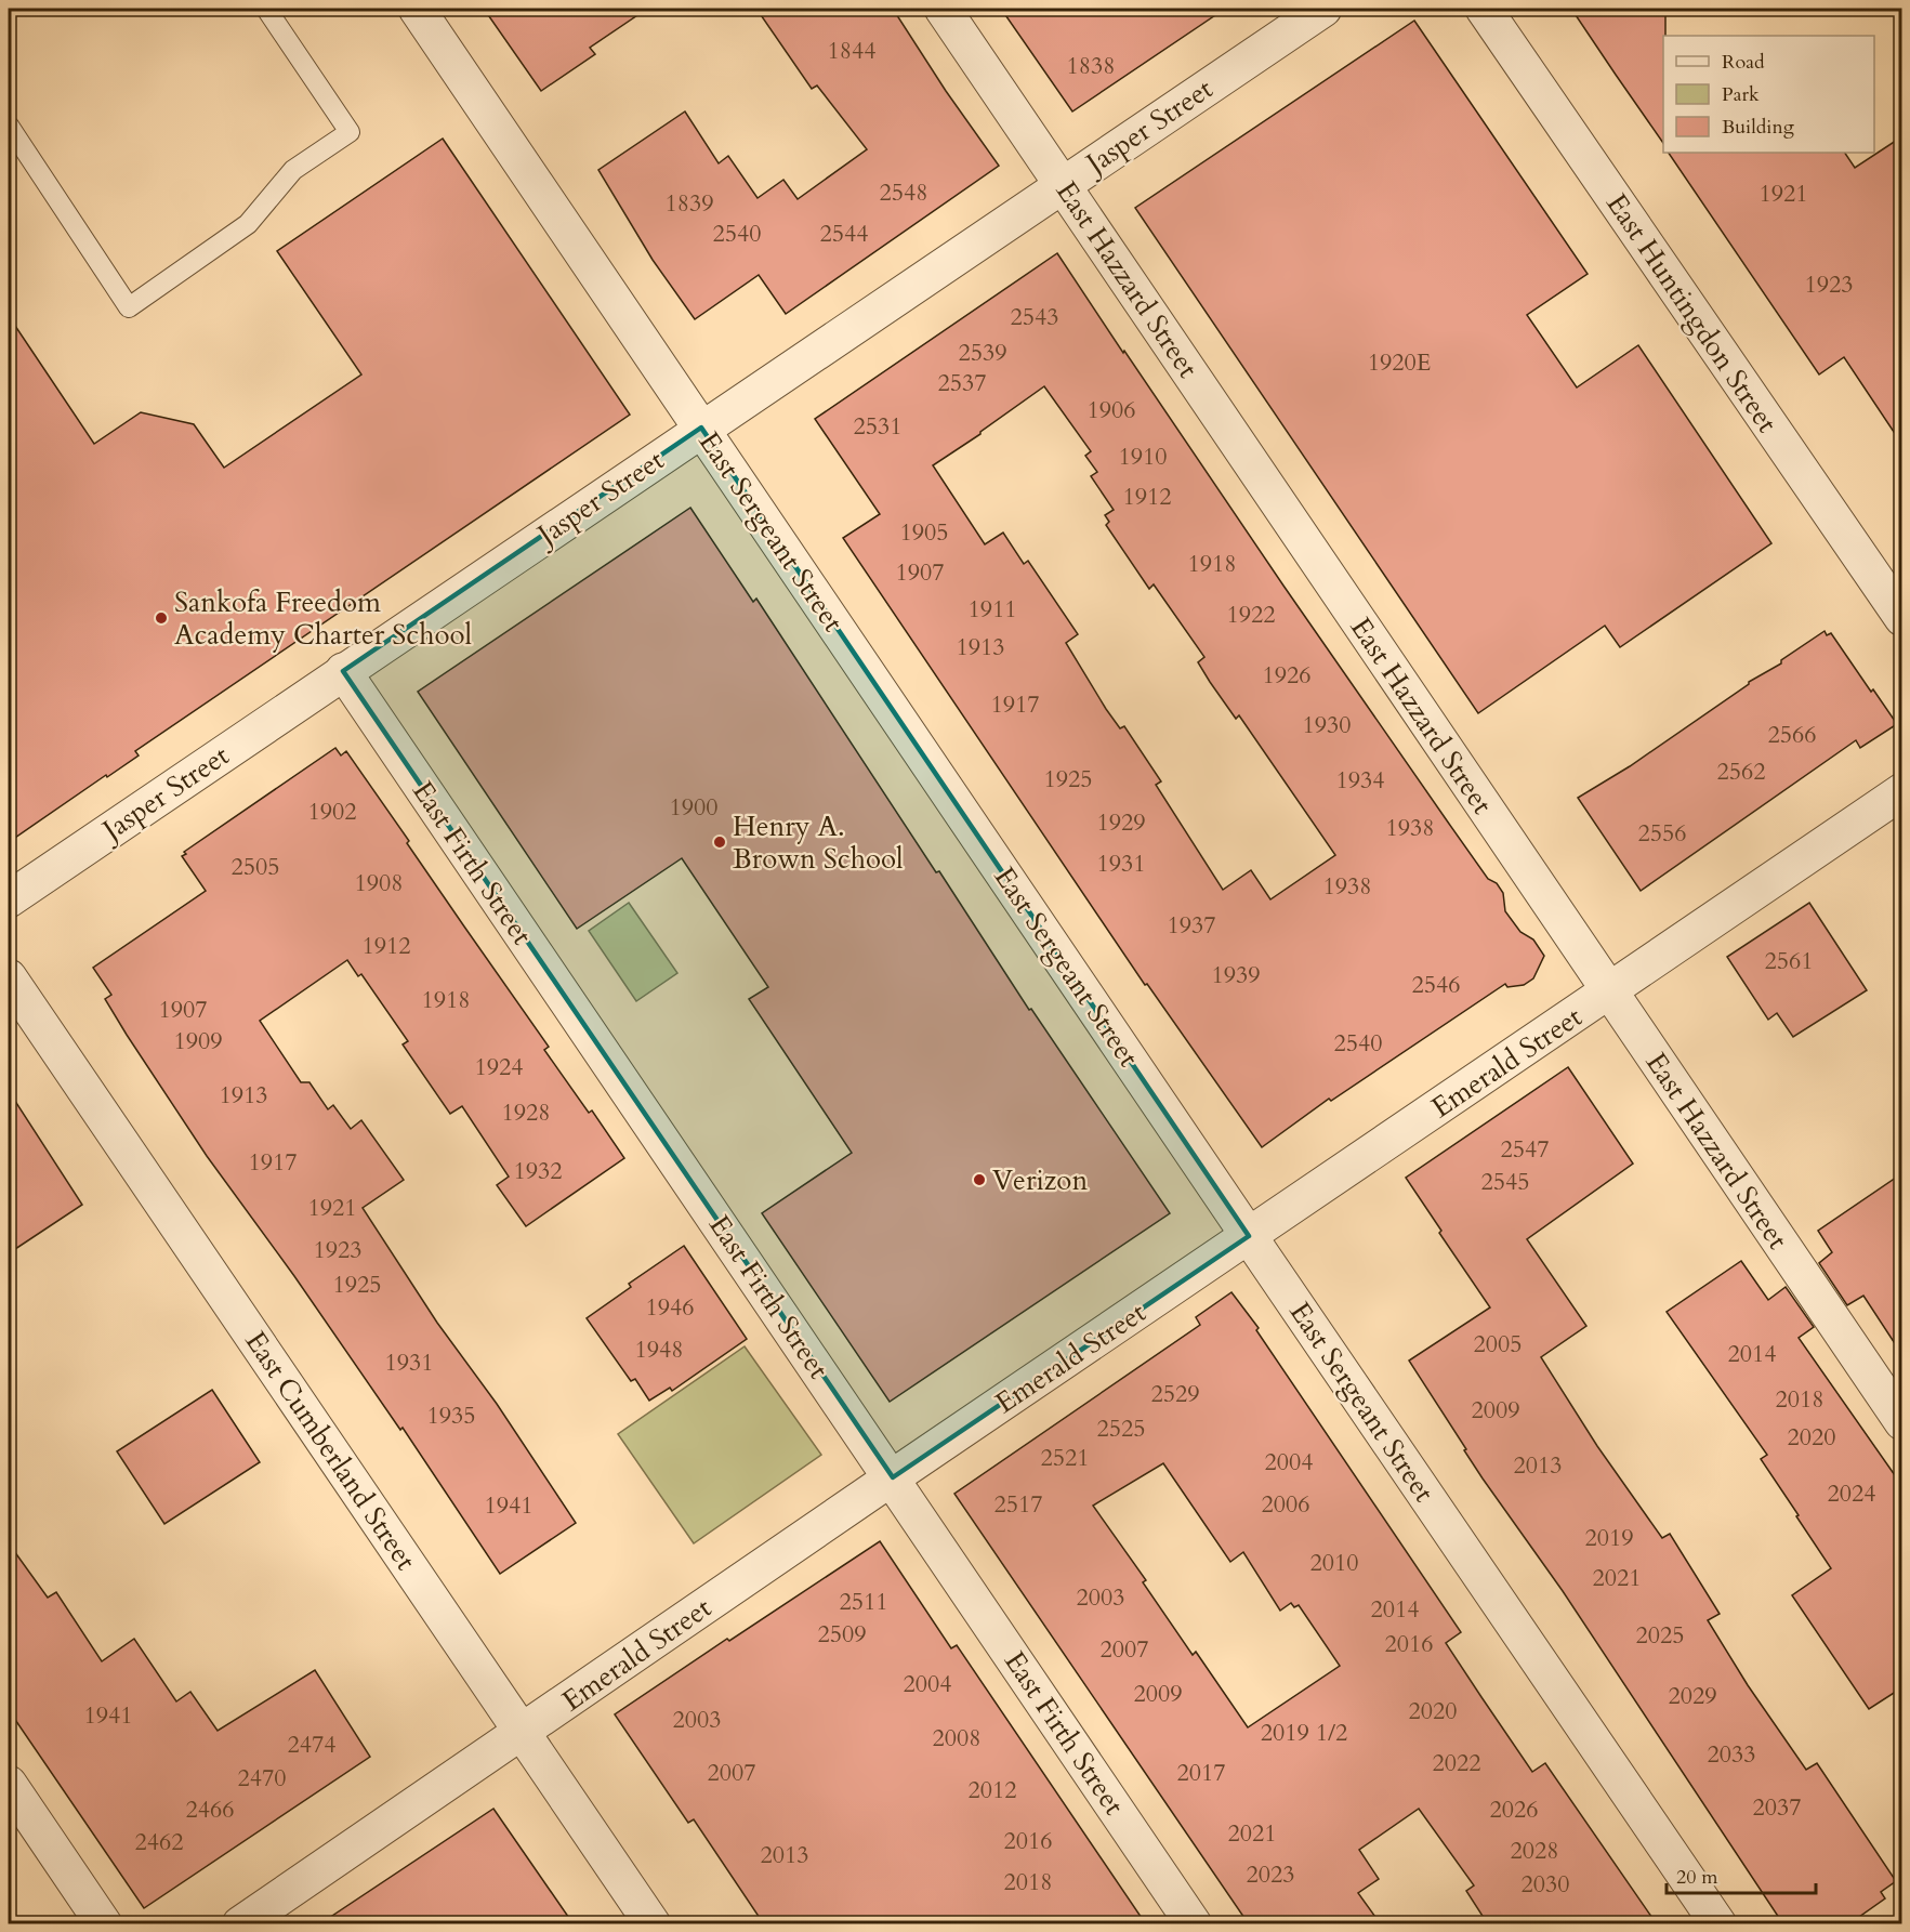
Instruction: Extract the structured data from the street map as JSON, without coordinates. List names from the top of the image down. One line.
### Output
{"streets":{"street":["Jasper Street","East Hazzard Street","East Huntingdon Street","East Sergeant Street","East Firth Street","Emerald Street","East Cumberland Street"]},"crossings":[["Jasper Street","East Hazzard Street"],["Jasper Street","East Sergeant Street"],["Jasper Street","East Firth Street"],["East Hazzard Street","Emerald Street"],["East Sergeant Street","Emerald Street"],["East Firth Street","Emerald Street"],["Emerald Street","East Cumberland Street"]],"places":["Sankofa Freedom Academy Charter School","Henry A. Brown School","Verizon"],"house_numbers":["1844","1838","2548","1921","1839","2540","2544","1923","2543","2539","1920E","2537","1906","2531","1910","1912","1905","1918","1907","1911","1922","1913","1926","1917","1930","2566","2562","1925","1934","1900","1902","1929","1938","2556","1931","2505","1908","1938","1937","1912","2561","1939","2546","1918","1907","1909","2540","1924","1913","1928","2547","1917","1932","2545","1921","1923","1925","1946","2005","1948","2014","1931","2529","2018","2009","1935","2525","2020","2521","2004","2013","2024","2517","2006","1941","2019","2010","2021","2003","2511","2014","2509","2025","2016","2007","2004","2009","2029","2020","1941","2003","2019 1/2","2008","2474","2033","2022","2007","2017","2470","2012","2037","2466","2026","2021","2016","2462","2028","2013","2023","2018","2030"],"legend":["Road","Park","Building"],"scale_bar":"20 m"}
